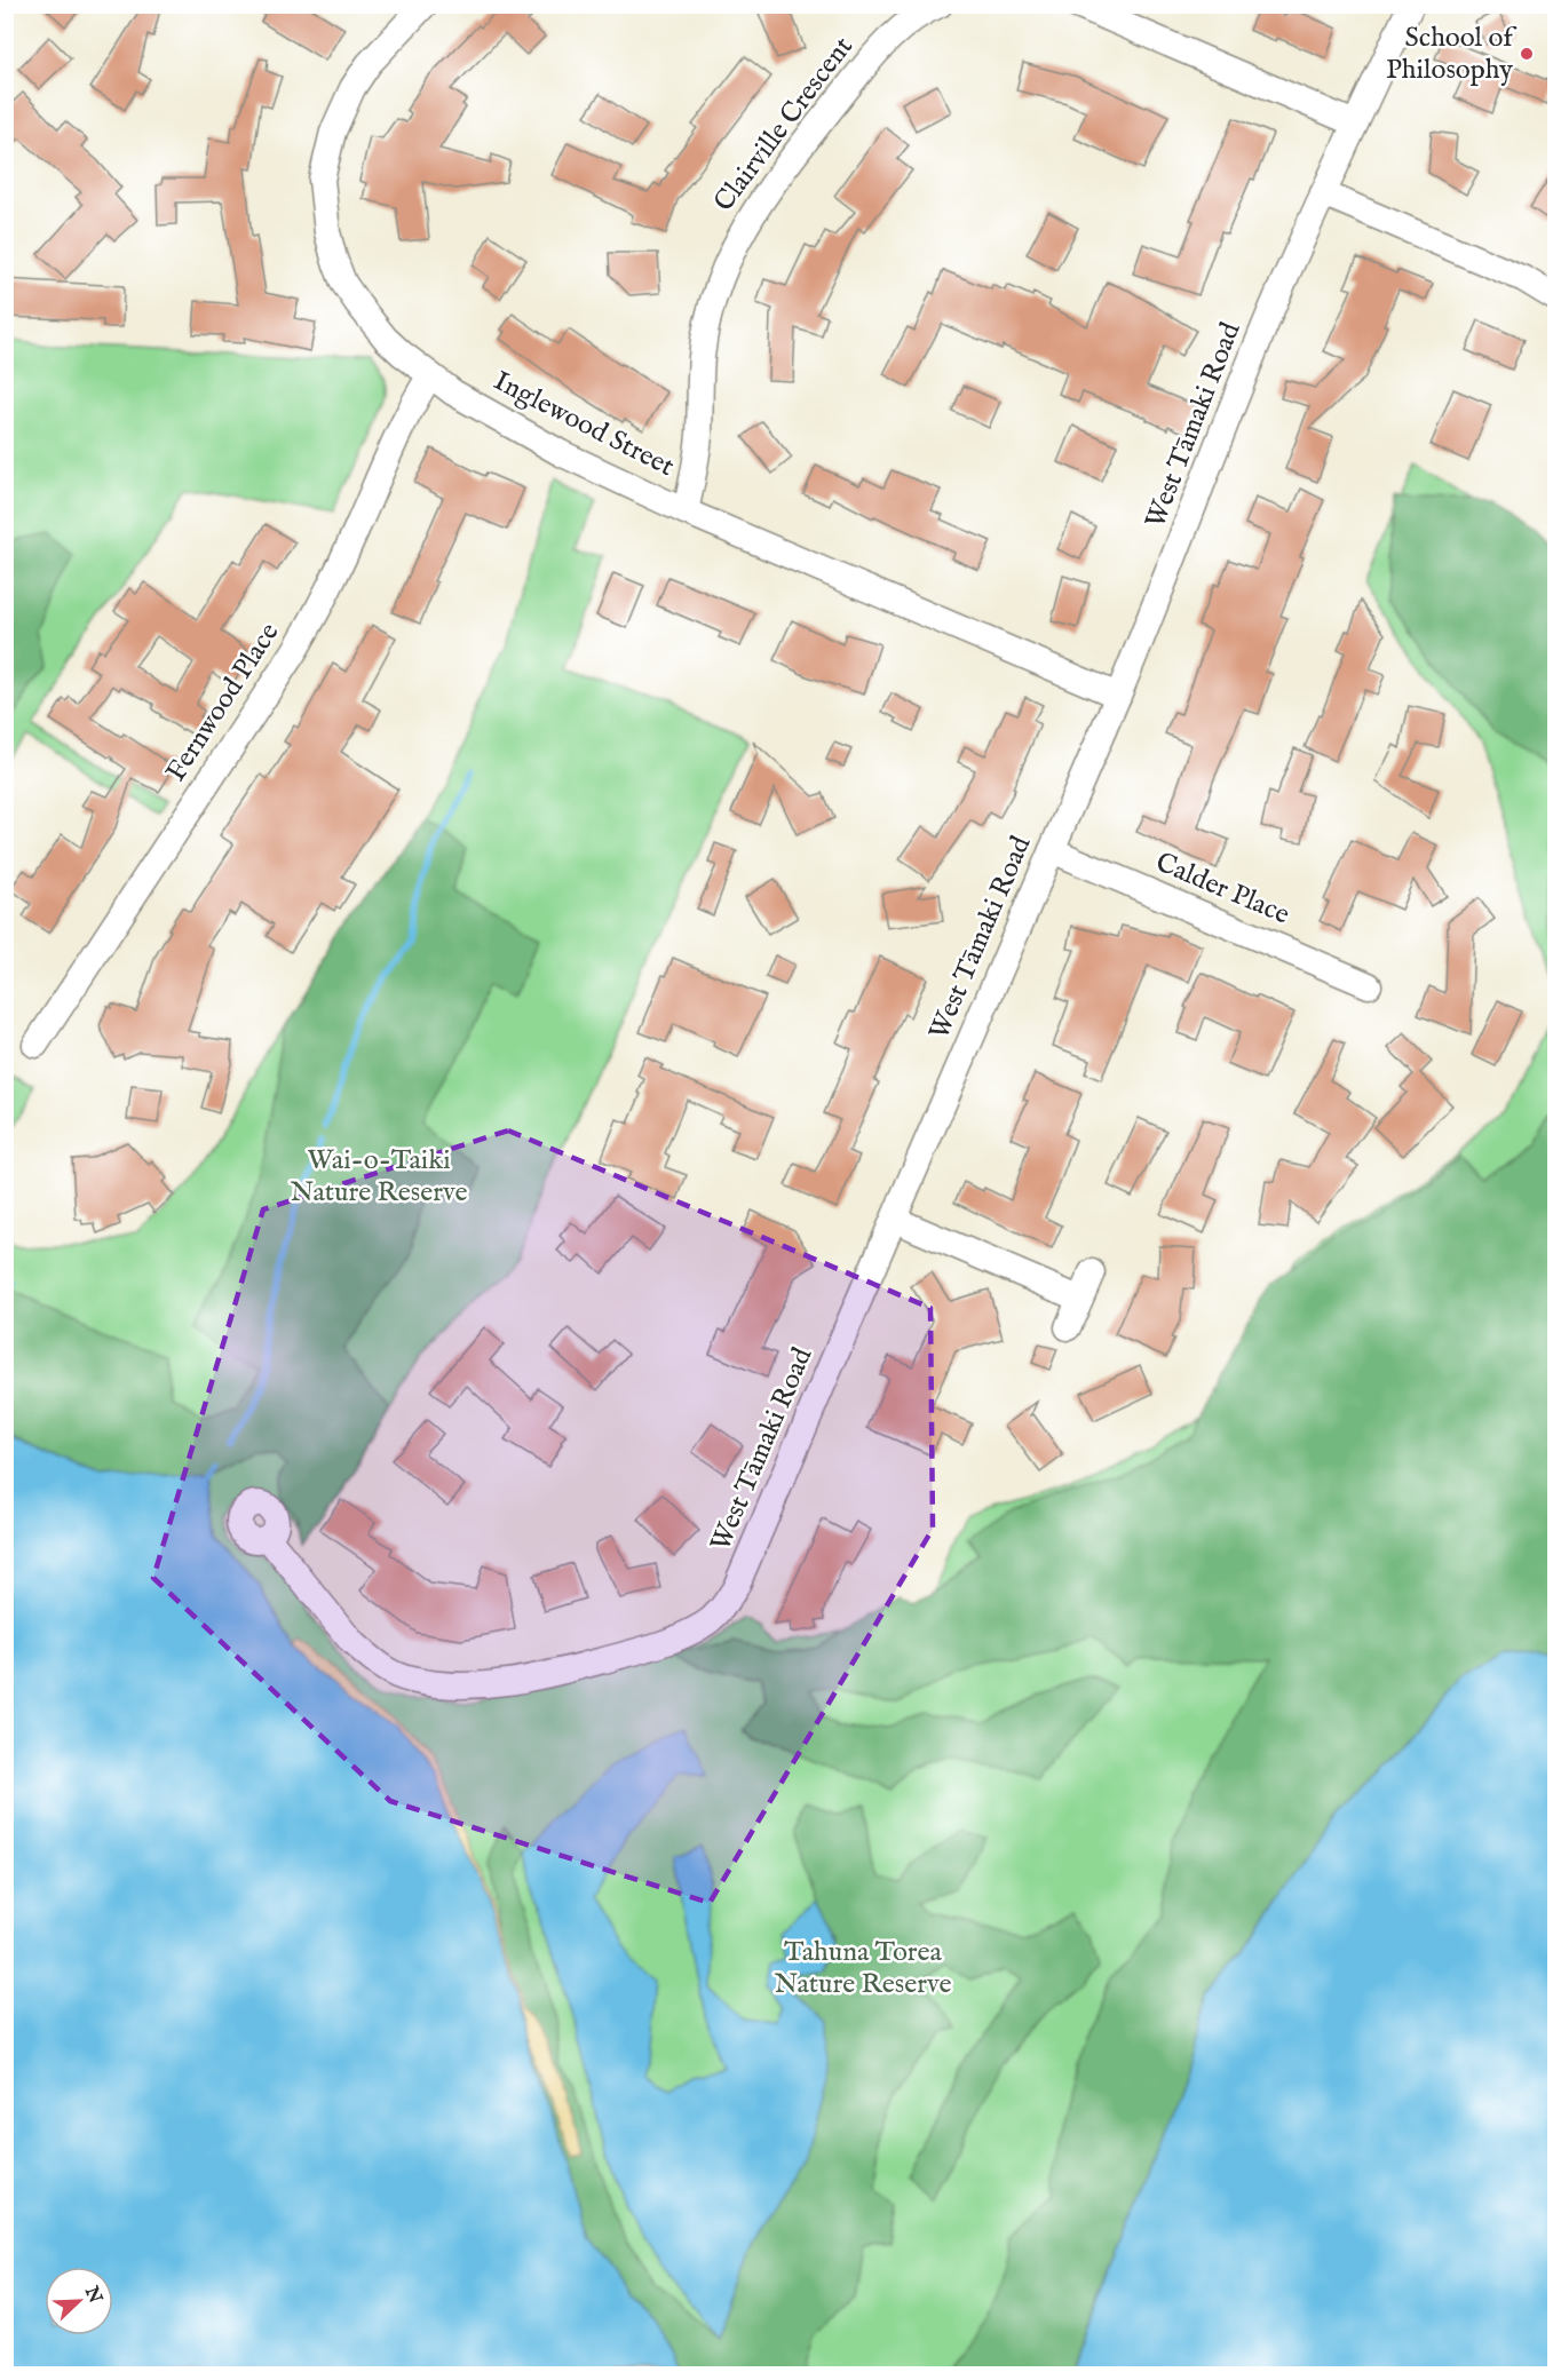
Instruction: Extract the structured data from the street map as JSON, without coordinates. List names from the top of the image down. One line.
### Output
{"streets":{"street":["Clairville Crescent","Inglewood Street","West Tāmaki Road","Fernwood Place","Calder Place"]},"crossings":[["Clairville Crescent","Inglewood Street"],["Inglewood Street","West Tāmaki Road"],["Inglewood Street","Fernwood Place"],["West Tāmaki Road","Calder Place"]],"parks":["Wai-o-Taiki Nature Reserve","Tahuna Torea Nature Reserve"],"places":["School of Philosophy"],"north":"top right"}
